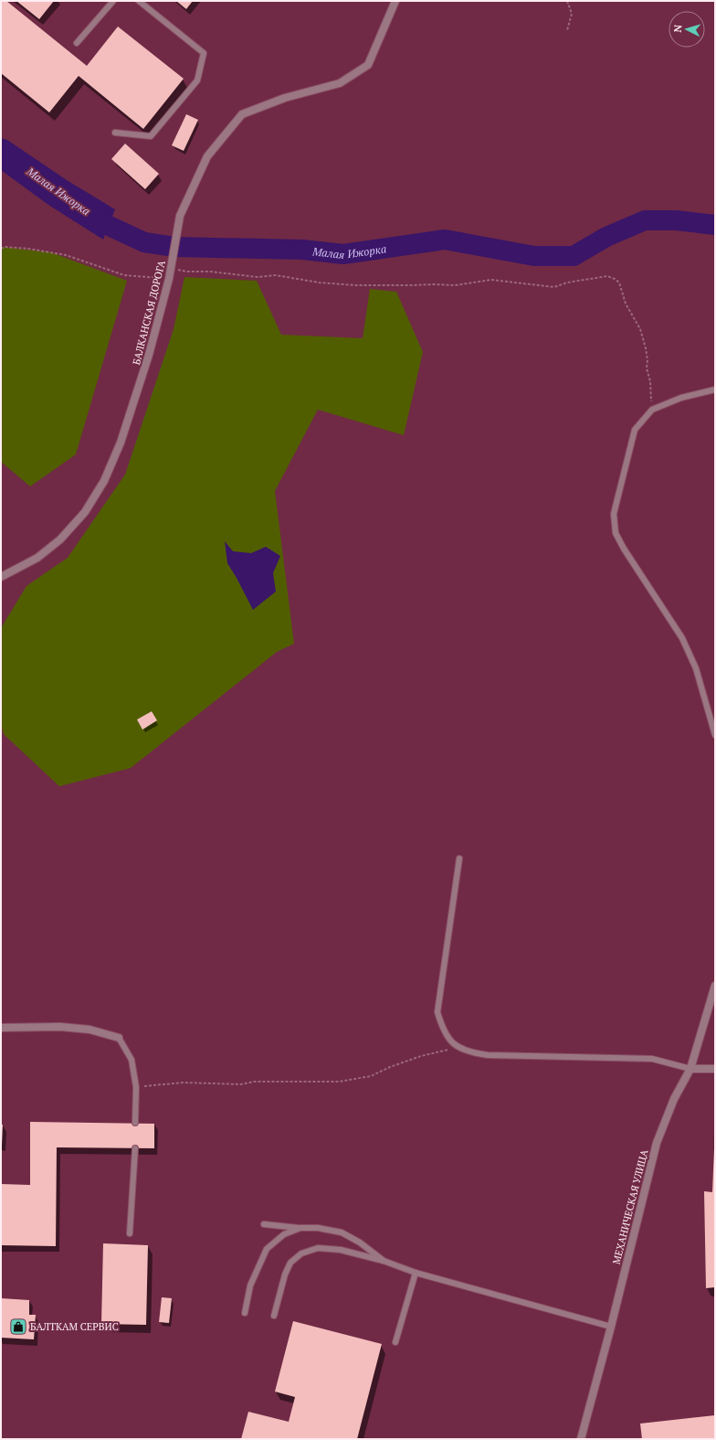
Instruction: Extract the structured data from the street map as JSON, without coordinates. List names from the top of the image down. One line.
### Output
{"streets":{"street":["БАЛКАНСКАЯ ДОРОГА","МЕХАНИЧЕСКАЯ УЛИЦА"]},"water":["Малая Ижорка"],"places":{"shop":["БАЛТКАМ СЕРВИС"]},"north":"left"}
